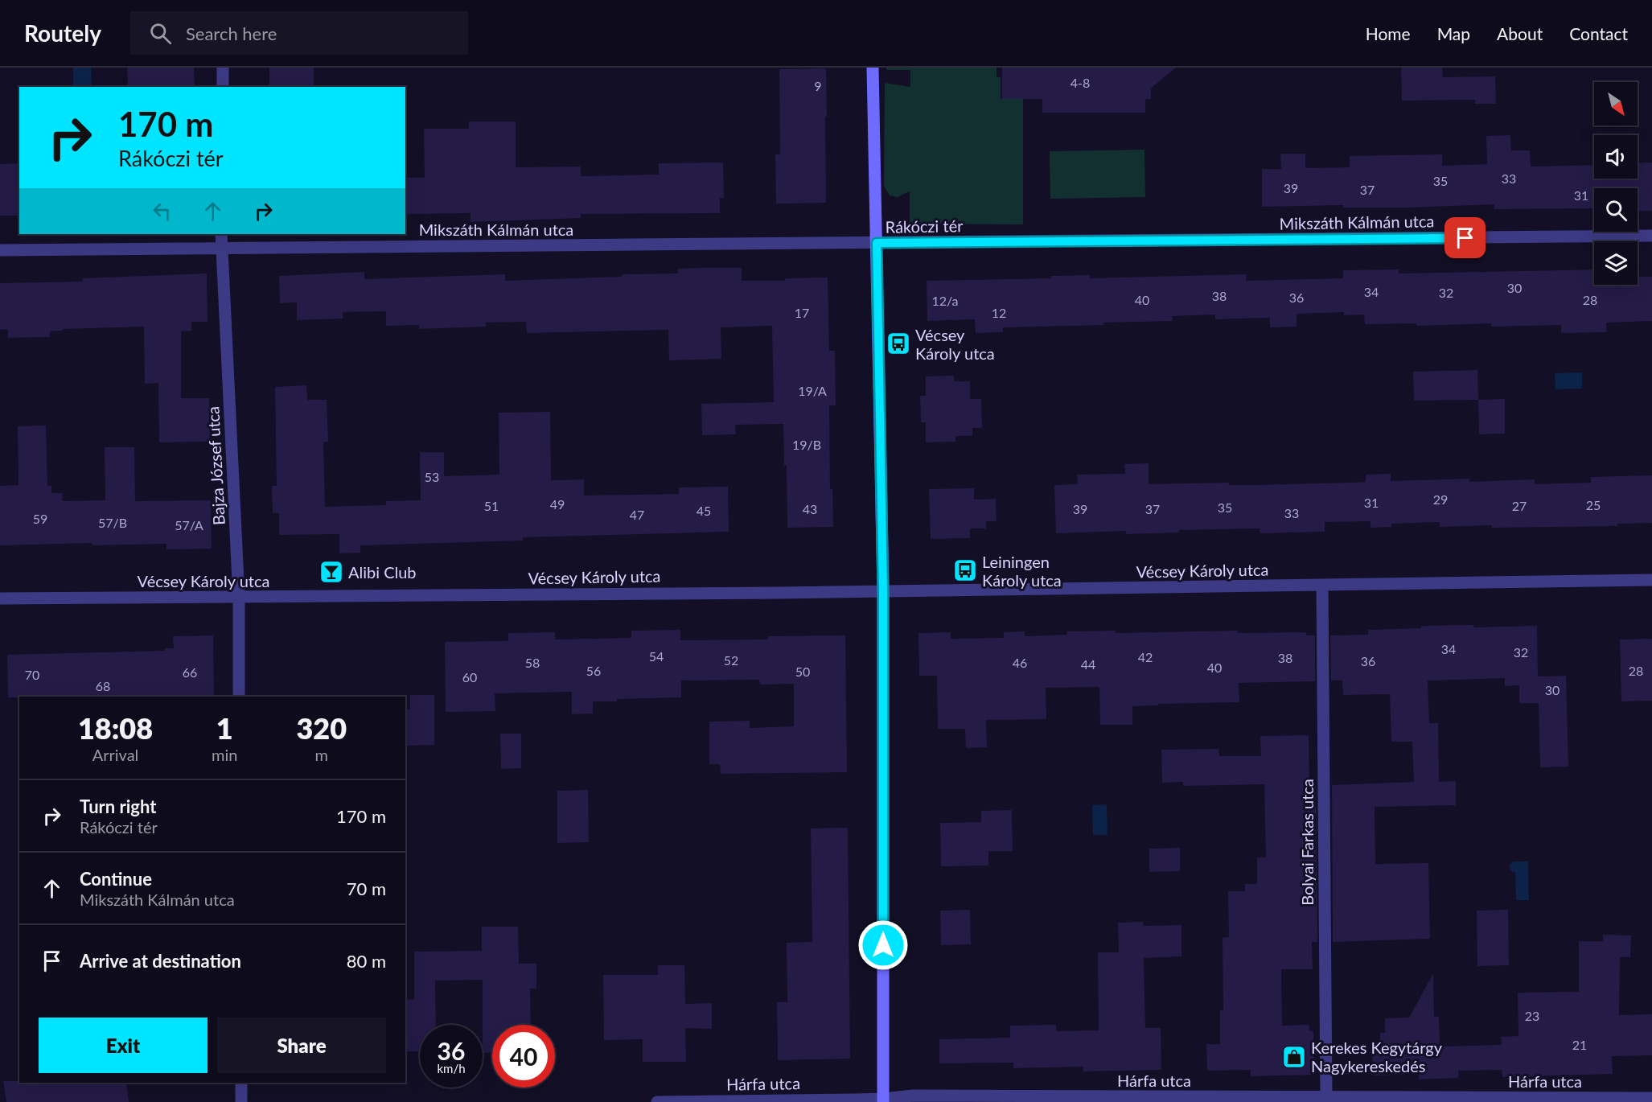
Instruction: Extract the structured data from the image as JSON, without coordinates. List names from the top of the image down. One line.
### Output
{"streets":{"street":["Mikszáth Kálmán utca","Rákóczi tér","Bajza József utca","Vécsey Károly utca","Bolyai Farkas utca","Hárfa utca"]},"crossings":[["Mikszáth Kálmán utca","Rákóczi tér"],["Mikszáth Kálmán utca","Bajza József utca"],["Bajza József utca","Vécsey Károly utca"],["Vécsey Károly utca","Bolyai Farkas utca"],["Bolyai Farkas utca","Hárfa utca"]],"places":{"bus stop":["Vécsey Károly utca","Leiningen Károly utca"],"bar":["Alibi Club"],"shop":["Kerekes Kegytárgy Nagykereskedés"]},"house_numbers":["4-8","9","33","35","39","37","31","30","34","32","38","36","40","28","12/a","17","12","19/A","19/B","53","29","31","49","25","51","27","35","43","39","37","45","33","47","59","57/B","57/A","34","32","54","42","38","52","36","58","46","44","40","56","28","50","66","70","60","68","30","23","21"],"north":"bottom right","page":{"header":"Routely","search":"Search here","nav":["Home","Map","About","Contact"],"turn":["170 m","Rákóczi tér"],"eta":["18:08","Arrival","1","min","320","m"],"list":[{"name":"Turn right","note":"Rákóczi tér","value":"170 m"},{"name":"Continue","note":"Mikszáth Kálmán utca","value":"70 m"},{"name":"Arrive at destination","value":"80 m"}],"buttons":["Exit","Share"],"speed":"36 km/h","limit":"40"}}
